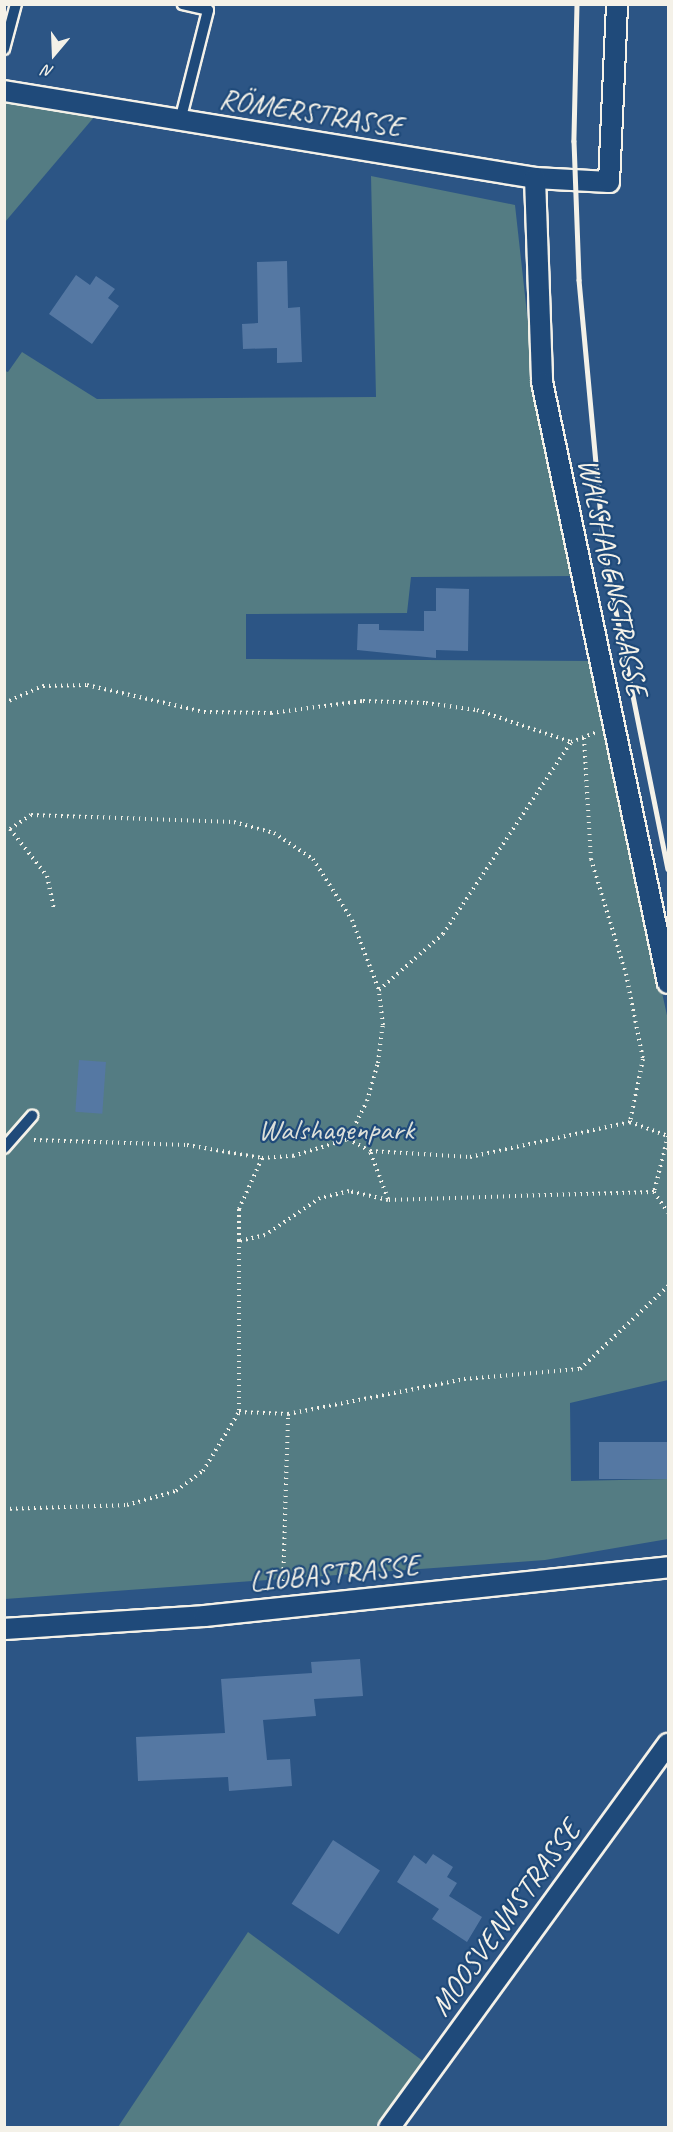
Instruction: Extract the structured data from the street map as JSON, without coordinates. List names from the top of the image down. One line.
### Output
{"streets":{"street":["RÖMERSTRASSE","WALSHAGENSTRASSE","LIOBASTRASSE","MOOSVENNSTRASSE"]},"crossings":[["RÖMERSTRASSE","WALSHAGENSTRASSE"]],"parks":["Walshagenpark"],"north":"bottom"}
